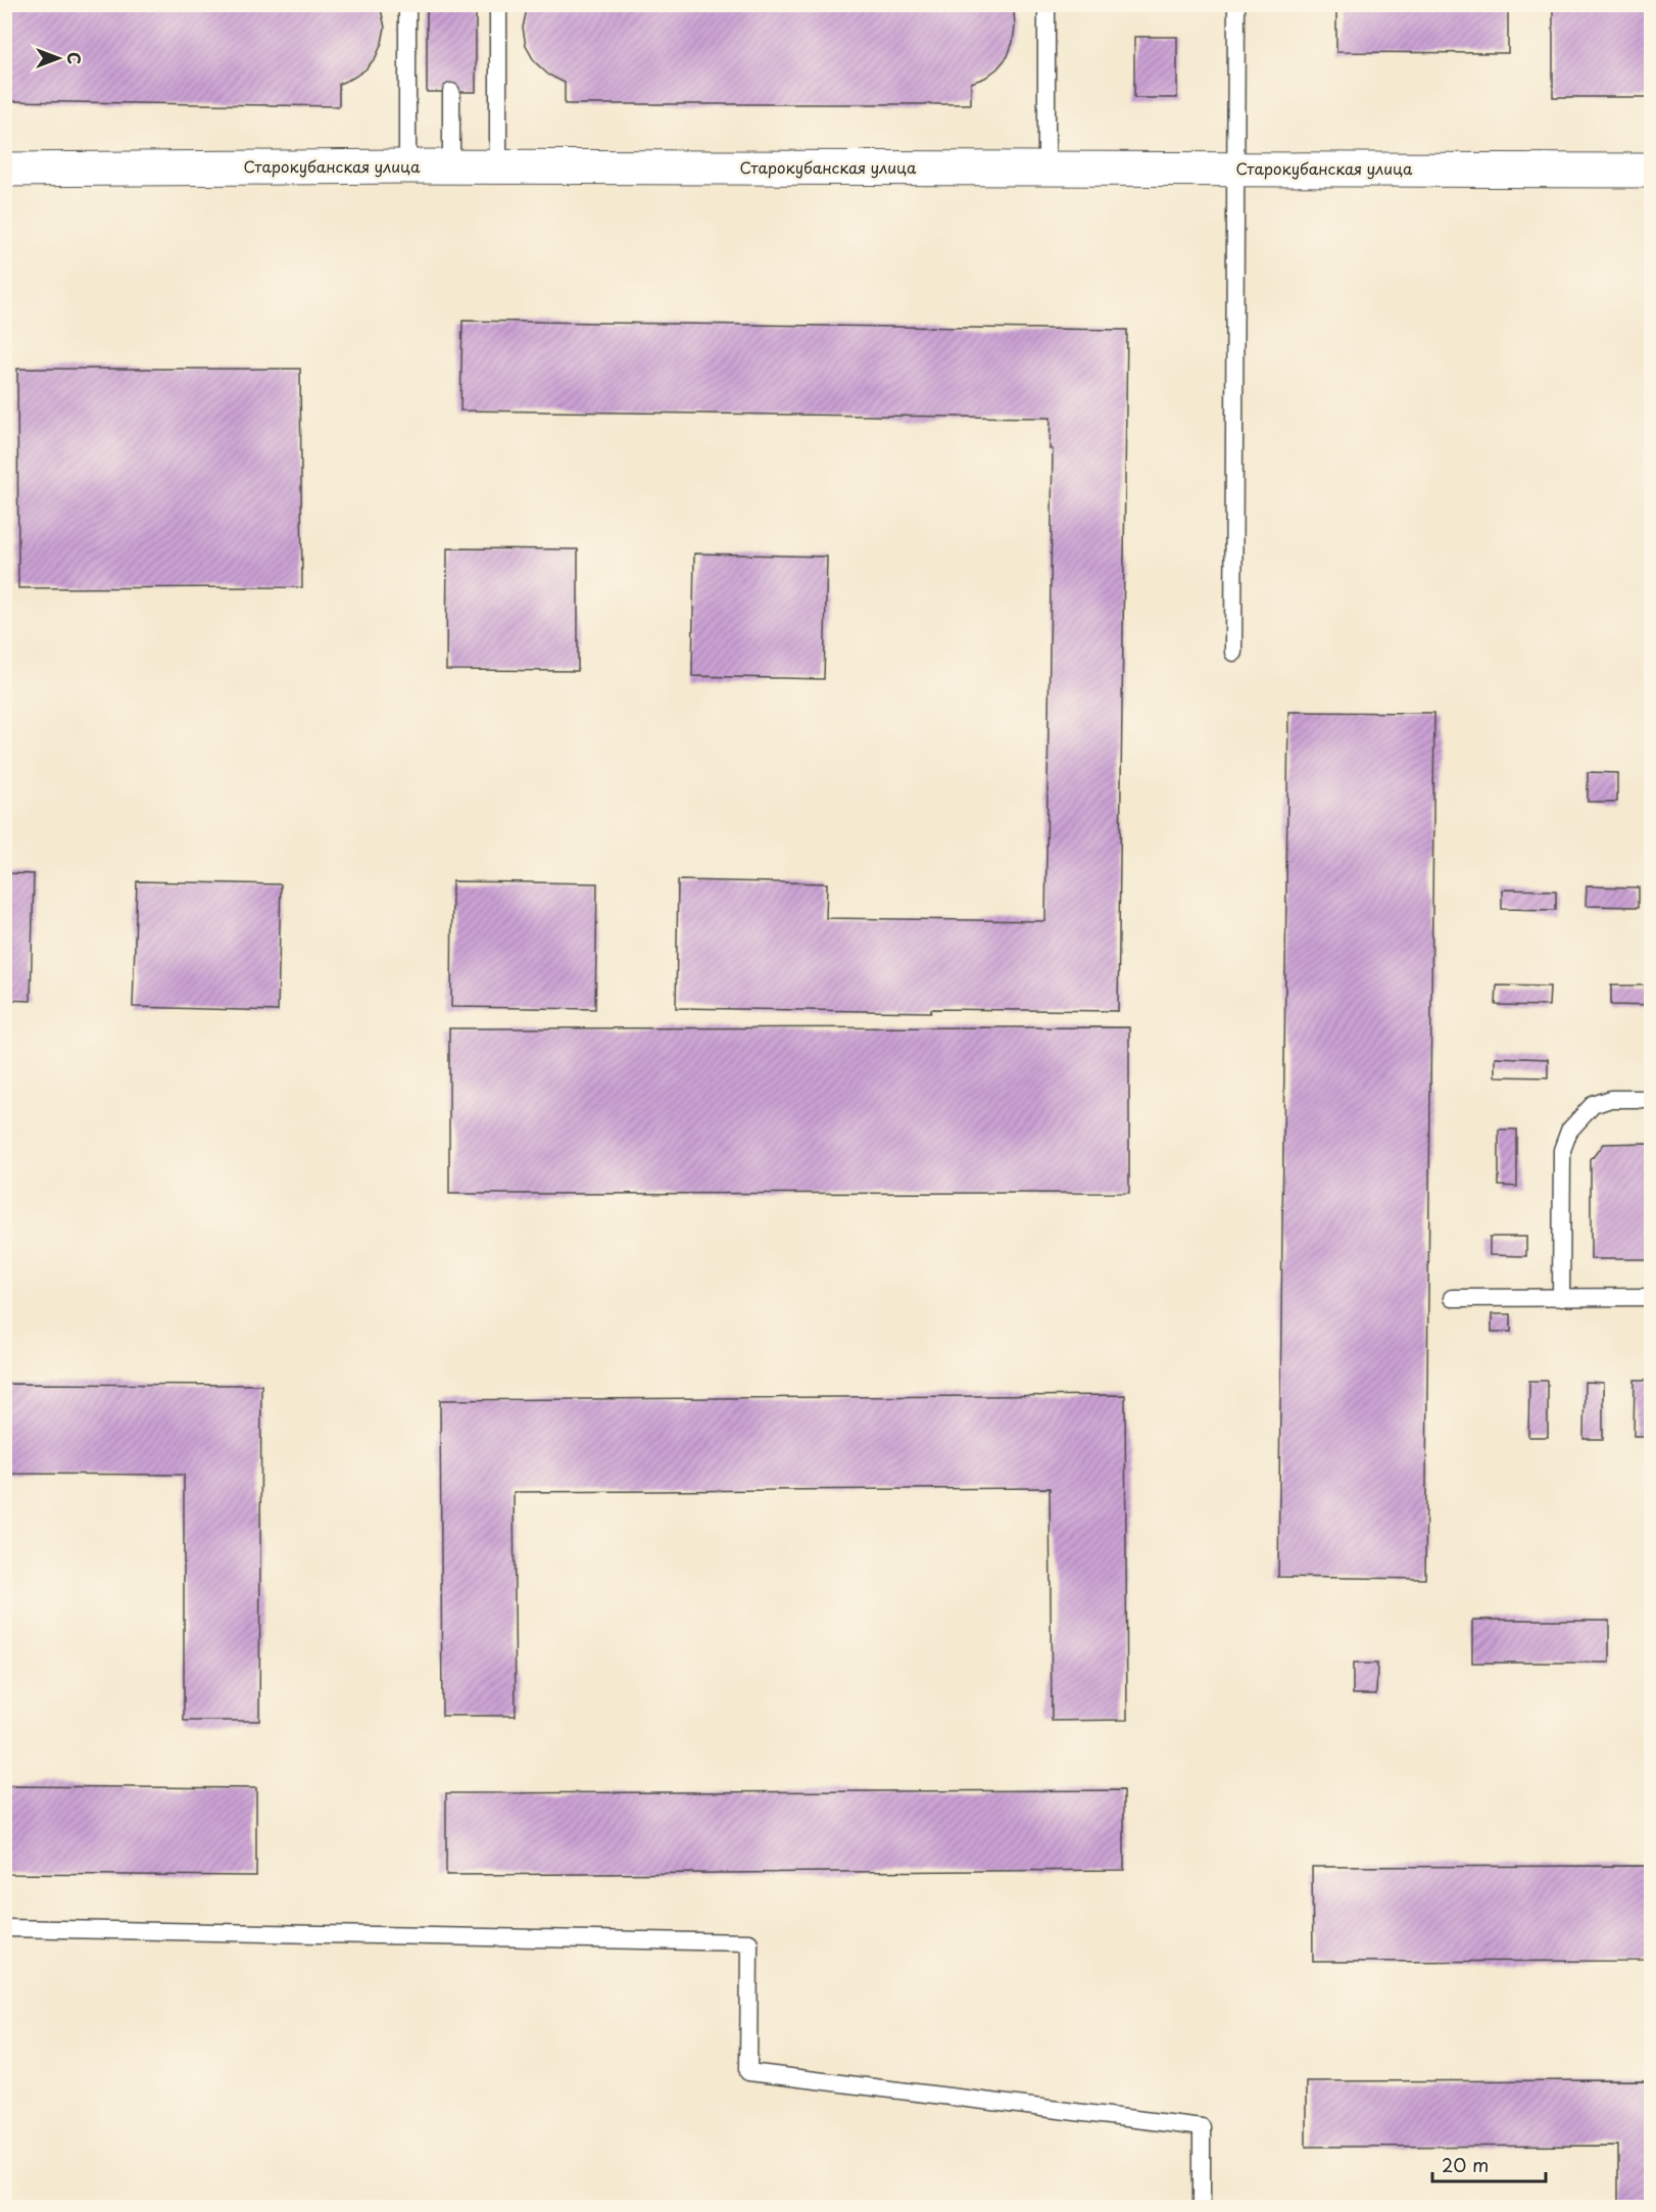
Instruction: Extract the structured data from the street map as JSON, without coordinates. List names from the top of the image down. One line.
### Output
{"streets":{"street":["Старокубанская улица"]},"scale_bar":"20 m","north":"right"}
